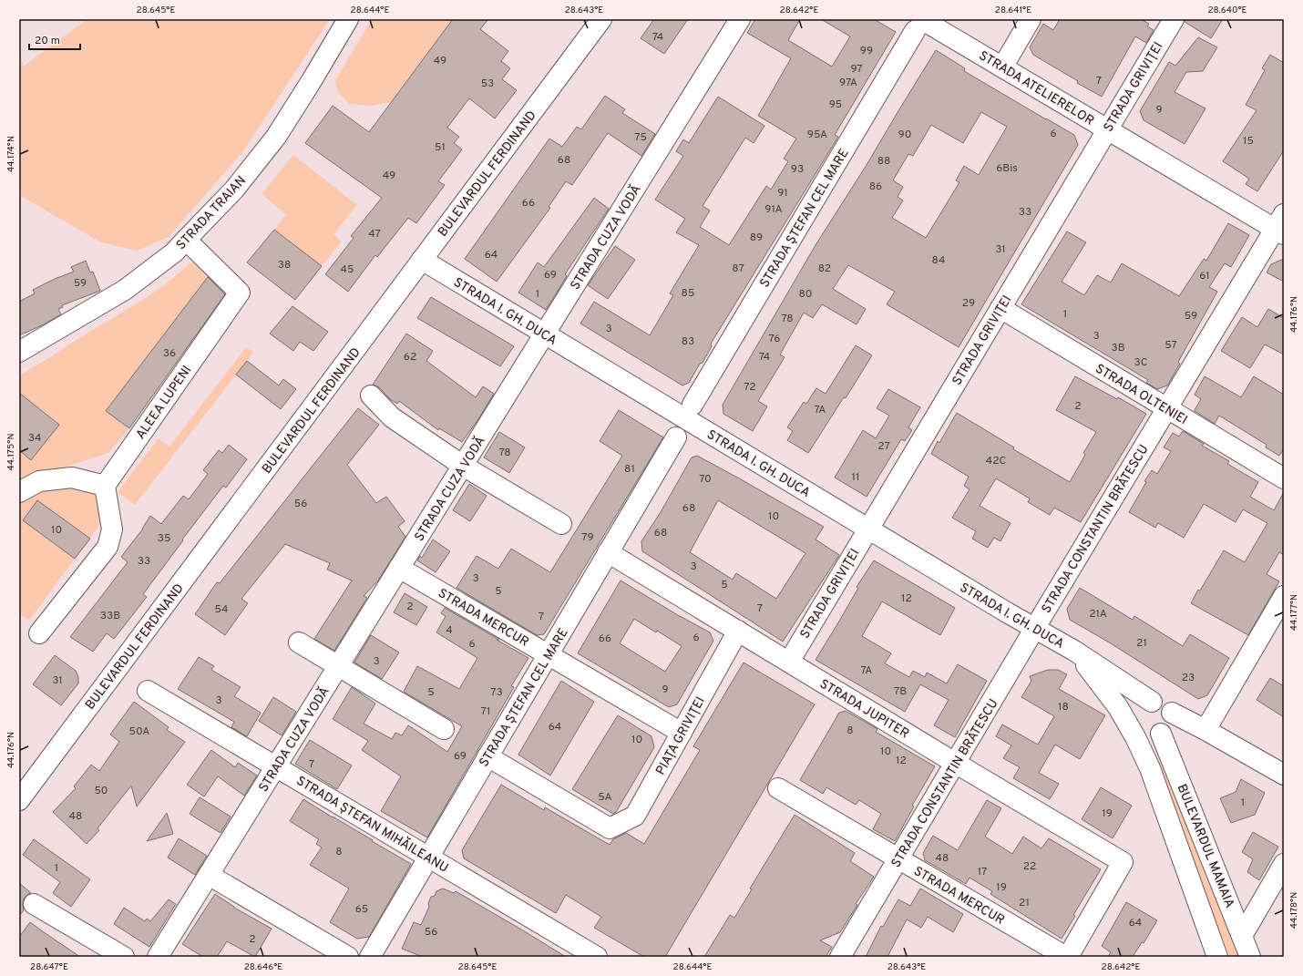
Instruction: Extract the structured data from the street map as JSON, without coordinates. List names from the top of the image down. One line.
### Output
{"streets":{"street":["STRADA GRIVIȚEI","STRADA ATELIERELOR","BULEVARDUL FERDINAND","STRADA TRAIAN","STRADA ȘTEFAN CEL MARE","STRADA CUZA VODĂ","STRADA I. GH. DUCA","STRADA OLTENIEI","ALEEA LUPENI","STRADA CONSTANTIN BRĂTESCU","STRADA MERCUR","STRADA JUPITER","PIAȚA GRIVIȚEI","STRADA ȘTEFAN MIHĂILEANU","BULEVARDUL MAMAIA"]},"crossings":[["STRADA GRIVIȚEI","STRADA ATELIERELOR"],["STRADA GRIVIȚEI","STRADA I. GH. DUCA"],["STRADA GRIVIȚEI","STRADA OLTENIEI"],["STRADA GRIVIȚEI","STRADA JUPITER"],["STRADA ATELIERELOR","STRADA ȘTEFAN CEL MARE"],["STRADA ATELIERELOR","STRADA CONSTANTIN BRĂTESCU"],["BULEVARDUL FERDINAND","STRADA I. GH. DUCA"],["STRADA TRAIAN","ALEEA LUPENI"],["STRADA ȘTEFAN CEL MARE","STRADA MERCUR"],["STRADA ȘTEFAN CEL MARE","STRADA JUPITER"],["STRADA ȘTEFAN CEL MARE","PIAȚA GRIVIȚEI"],["STRADA ȘTEFAN CEL MARE","STRADA ȘTEFAN MIHĂILEANU"],["STRADA CUZA VODĂ","STRADA I. GH. DUCA"],["STRADA CUZA VODĂ","STRADA MERCUR"],["STRADA CUZA VODĂ","STRADA ȘTEFAN MIHĂILEANU"],["STRADA I. GH. DUCA","STRADA CONSTANTIN BRĂTESCU"],["STRADA I. GH. DUCA","BULEVARDUL MAMAIA"],["STRADA OLTENIEI","STRADA CONSTANTIN BRĂTESCU"],["STRADA CONSTANTIN BRĂTESCU","STRADA MERCUR"],["STRADA CONSTANTIN BRĂTESCU","STRADA JUPITER"],["STRADA MERCUR","STRADA JUPITER"],["STRADA MERCUR","PIAȚA GRIVIȚEI"],["STRADA JUPITER","PIAȚA GRIVIȚEI"]],"house_numbers":["74","99","49","97","7","97A","53","95","9","6","95A","90","75","15","51","68","88","6Bis","93","49","86","91","66","91A","33","47","89","31","64","84","38","87","82","45","69","61","59","85","1","80","29","1","59","78","3","3","76","83","57","3B","36","62","74","3C","72","2","7A","34","27","78","42C","81","11","70","56","68","10","10","68","79","35","33","3","3","5","5","12","2","7","54","21A","33B","7","4","6","66","21","6","3","7A","23","31","9","7B","5","73","3","18","71","64","8","50A","10","10","69","12","7","50","5A","1","19","48","8","48","22","1","17","19","21","65","64","56","2"],"scale_bar":"20 m","coordinates":["28.645°E","28.644°E","28.643°E","28.642°E","28.641°E","28.640°E","44.174°N","44.176°N","44.175°N","44.177°N","44.178°N","28.647°E","28.646°E"]}
